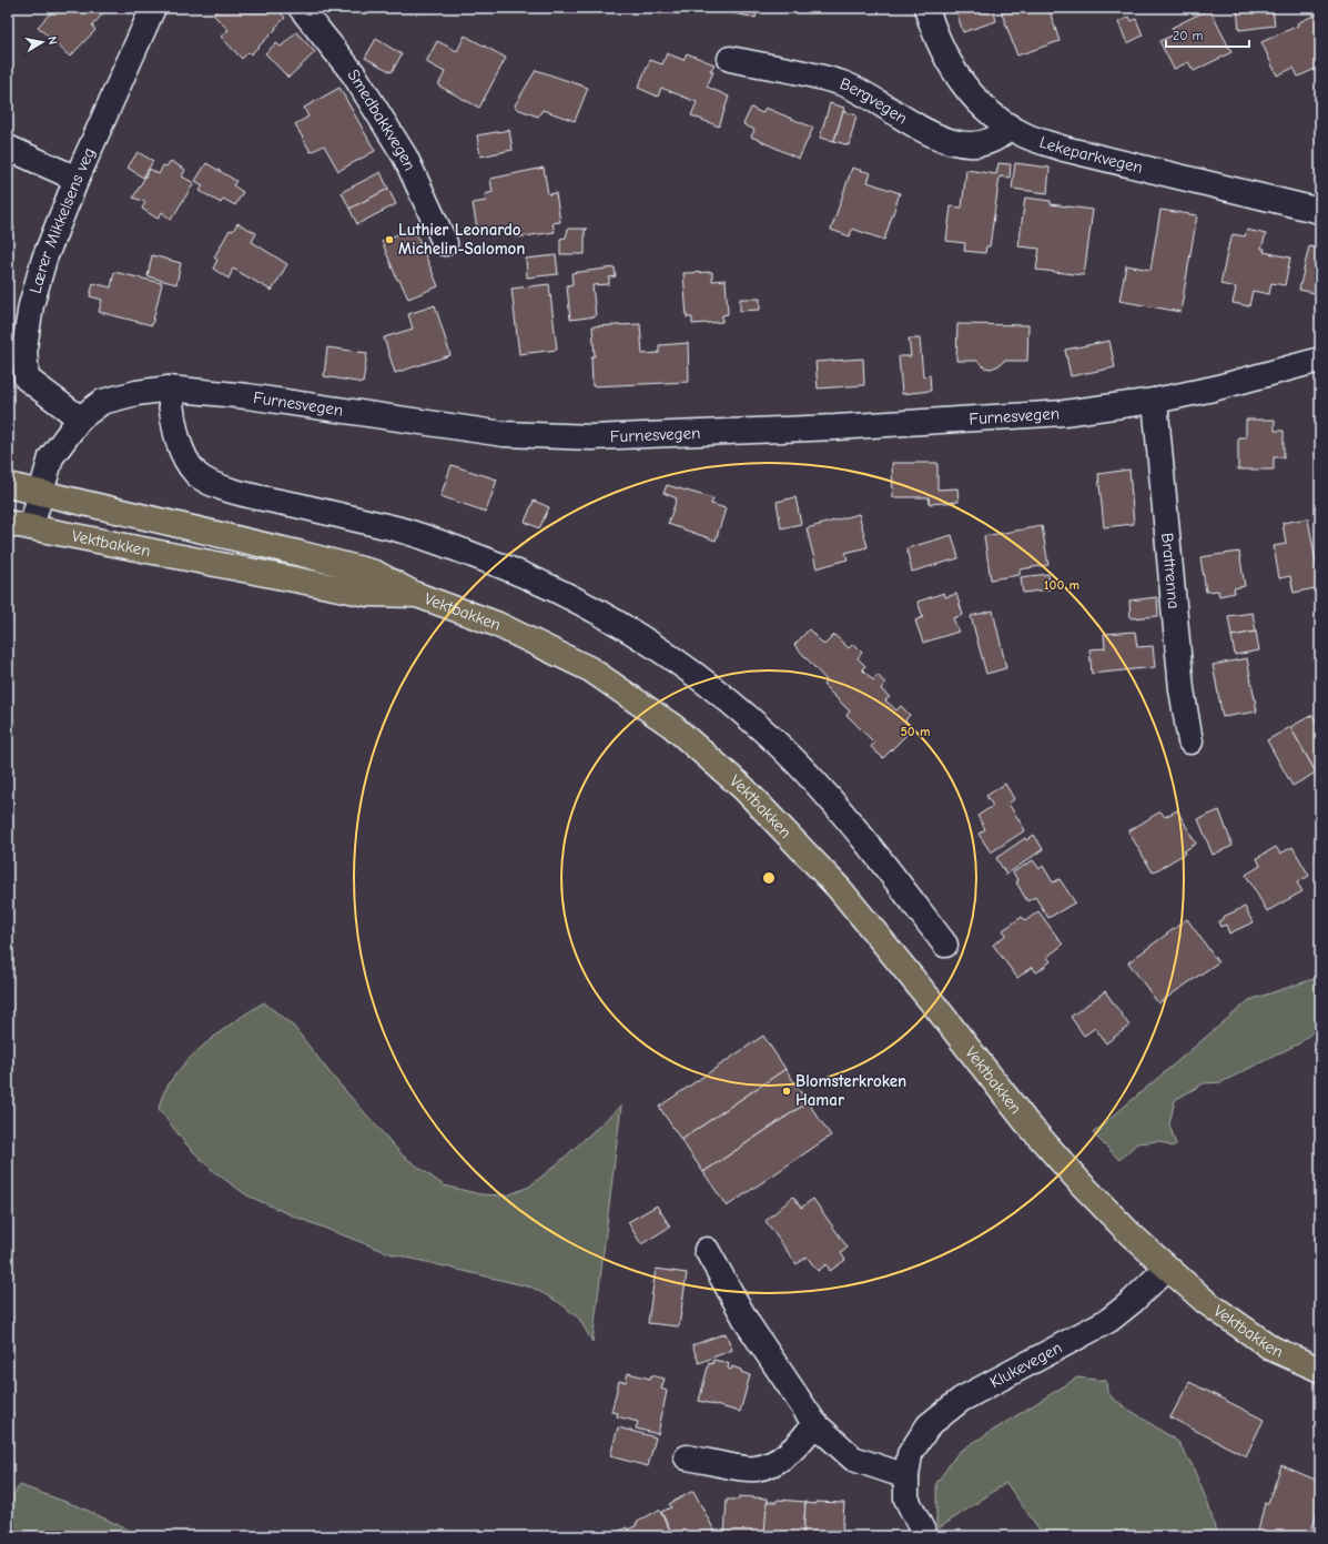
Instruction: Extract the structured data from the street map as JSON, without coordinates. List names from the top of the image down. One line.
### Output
{"streets":{"main road":["Vektbakken"],"street":["Bergvegen","Smedbakkvegen","Lekeparkvegen","Lærer Mikkelsens veg","Furnesvegen","Brattrenna","Klukevegen"]},"crossings":[["Bergvegen","Lekeparkvegen"],["Lærer Mikkelsens veg","Furnesvegen"],["Furnesvegen","Vektbakken"],["Furnesvegen","Brattrenna"],["Vektbakken","Klukevegen"]],"places":["Luthier Leonardo Michelin-Salomon","Blomsterkroken Hamar"],"scale_bar":"20 m","north":"right","rings":["100 m","50 m"]}
